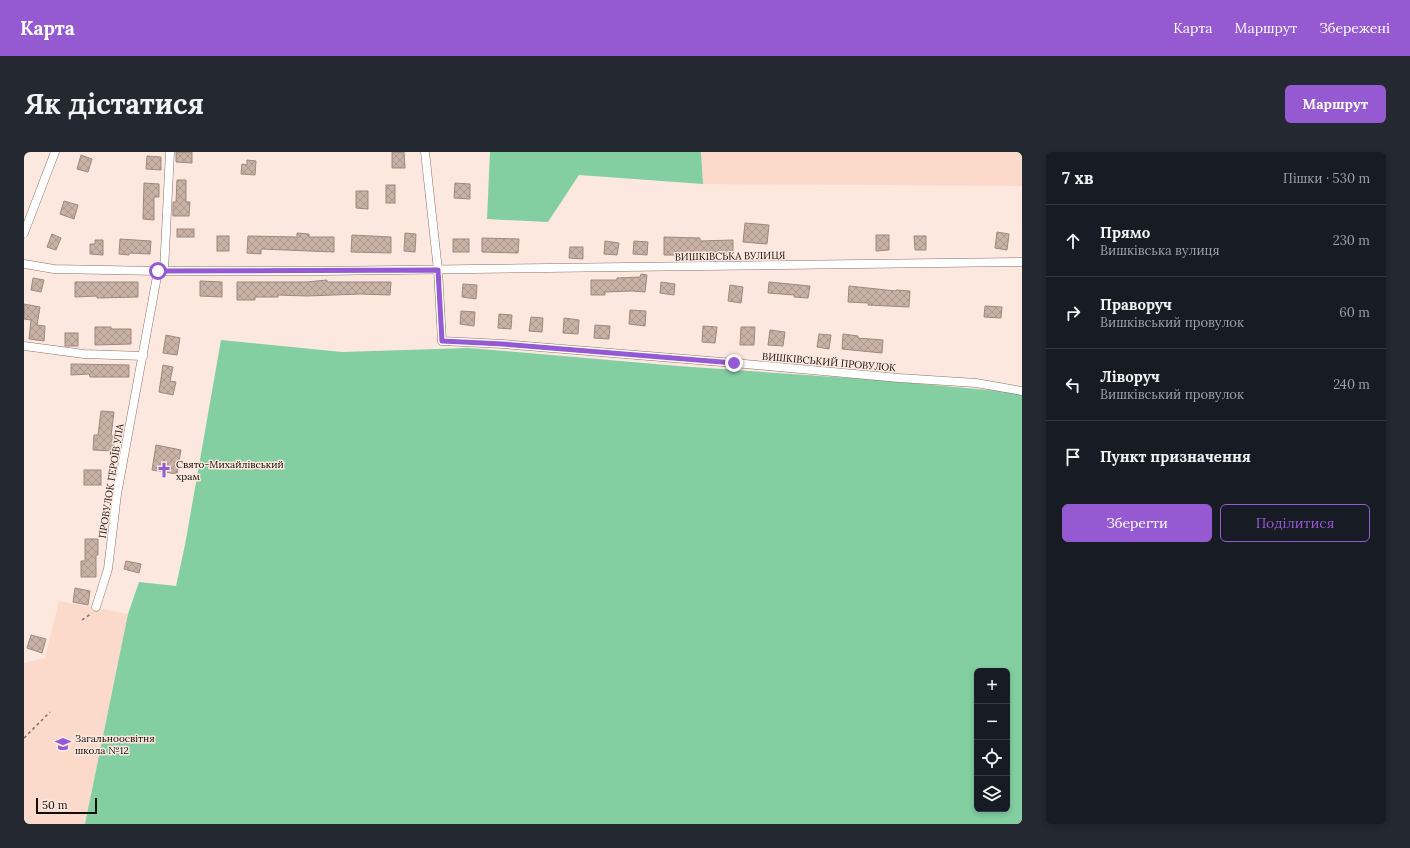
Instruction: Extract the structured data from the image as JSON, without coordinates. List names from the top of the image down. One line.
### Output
{"streets":{"street":["ВИШКІВСЬКА ВУЛИЦЯ","ВИШКІВСЬКИЙ ПРОВУЛОК","ПРОВУЛОК ГЕРОЇВ УПА"]},"crossings":[["ВИШКІВСЬКА ВУЛИЦЯ","ВИШКІВСЬКИЙ ПРОВУЛОК"],["ВИШКІВСЬКА ВУЛИЦЯ","ПРОВУЛОК ГЕРОЇВ УПА"]],"places":{"church":["Свято-Михайлівський храм"],"school or university":["Загальноосвітня школа №12"]},"scale_bar":"50 m","page":{"header":"Карта","nav":["Карта","Маршрут","Збережені"],"buttons":["Маршрут",["Зберегти","Поділитися"]],"title":"Як дістатися","heading":["7 хв","Пішки · 530 m"],"list":[["Прямо","Вишківська вулиця","230 m"],["Праворуч","Вишківський провулок","60 m"],["Ліворуч","Вишківський провулок","240 m"],"Пункт призначення"],"map_buttons":["+","−"],"scale":"50 m"}}
